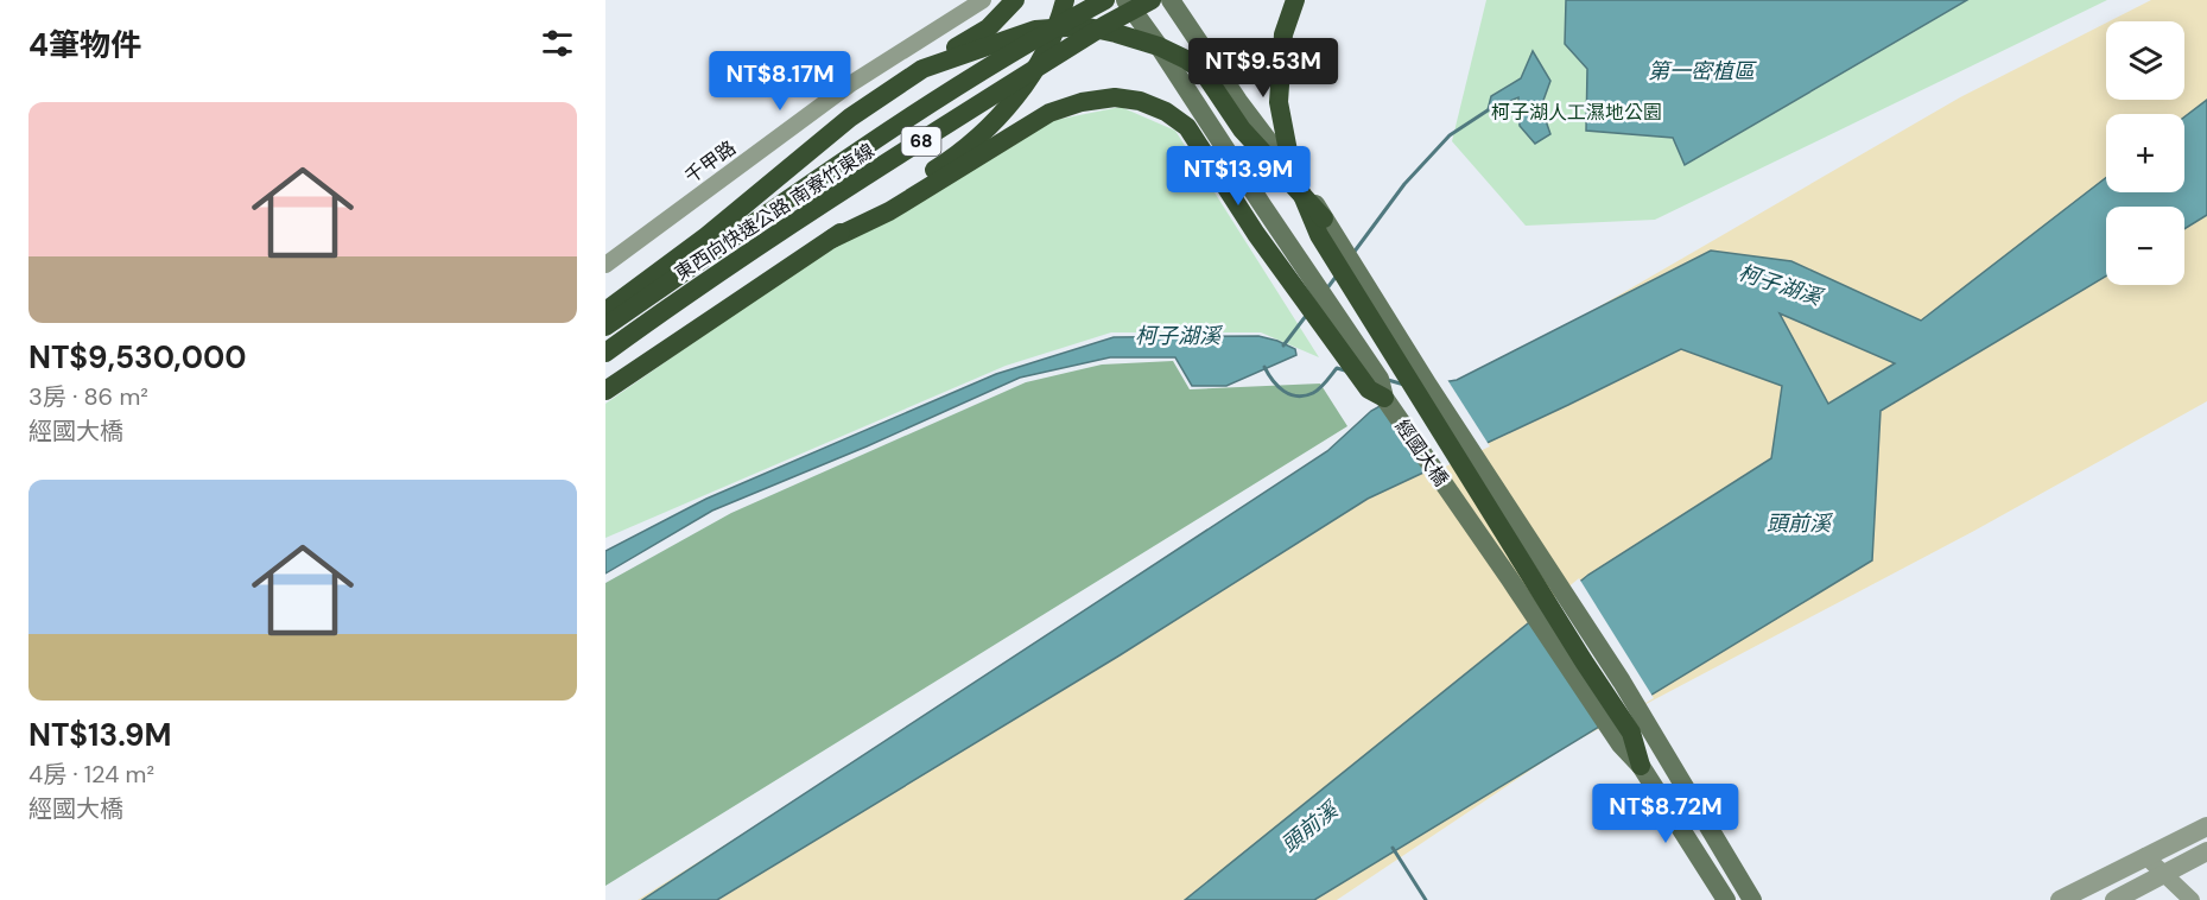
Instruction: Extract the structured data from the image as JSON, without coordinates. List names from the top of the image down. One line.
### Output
{"streets":{"highway":["68","東西向快速公路 南寮竹東線"],"main road":["經國大橋"],"street":["千甲路"]},"water":["第一密植區","柯子湖溪","頭前溪"],"parks":["柯子湖人工濕地公園"],"page":{"heading":"4筆物件","map_buttons":["+","−"],"price":["NT$9.53M","NT$8.17M","NT$13.9M","NT$8.72M"],"list":[{"name":"NT$9,530,000","note":"3房 · 86 m² · 經國大橋"},{"name":"NT$13.9M","note":"4房 · 124 m² · 經國大橋"}]}}
